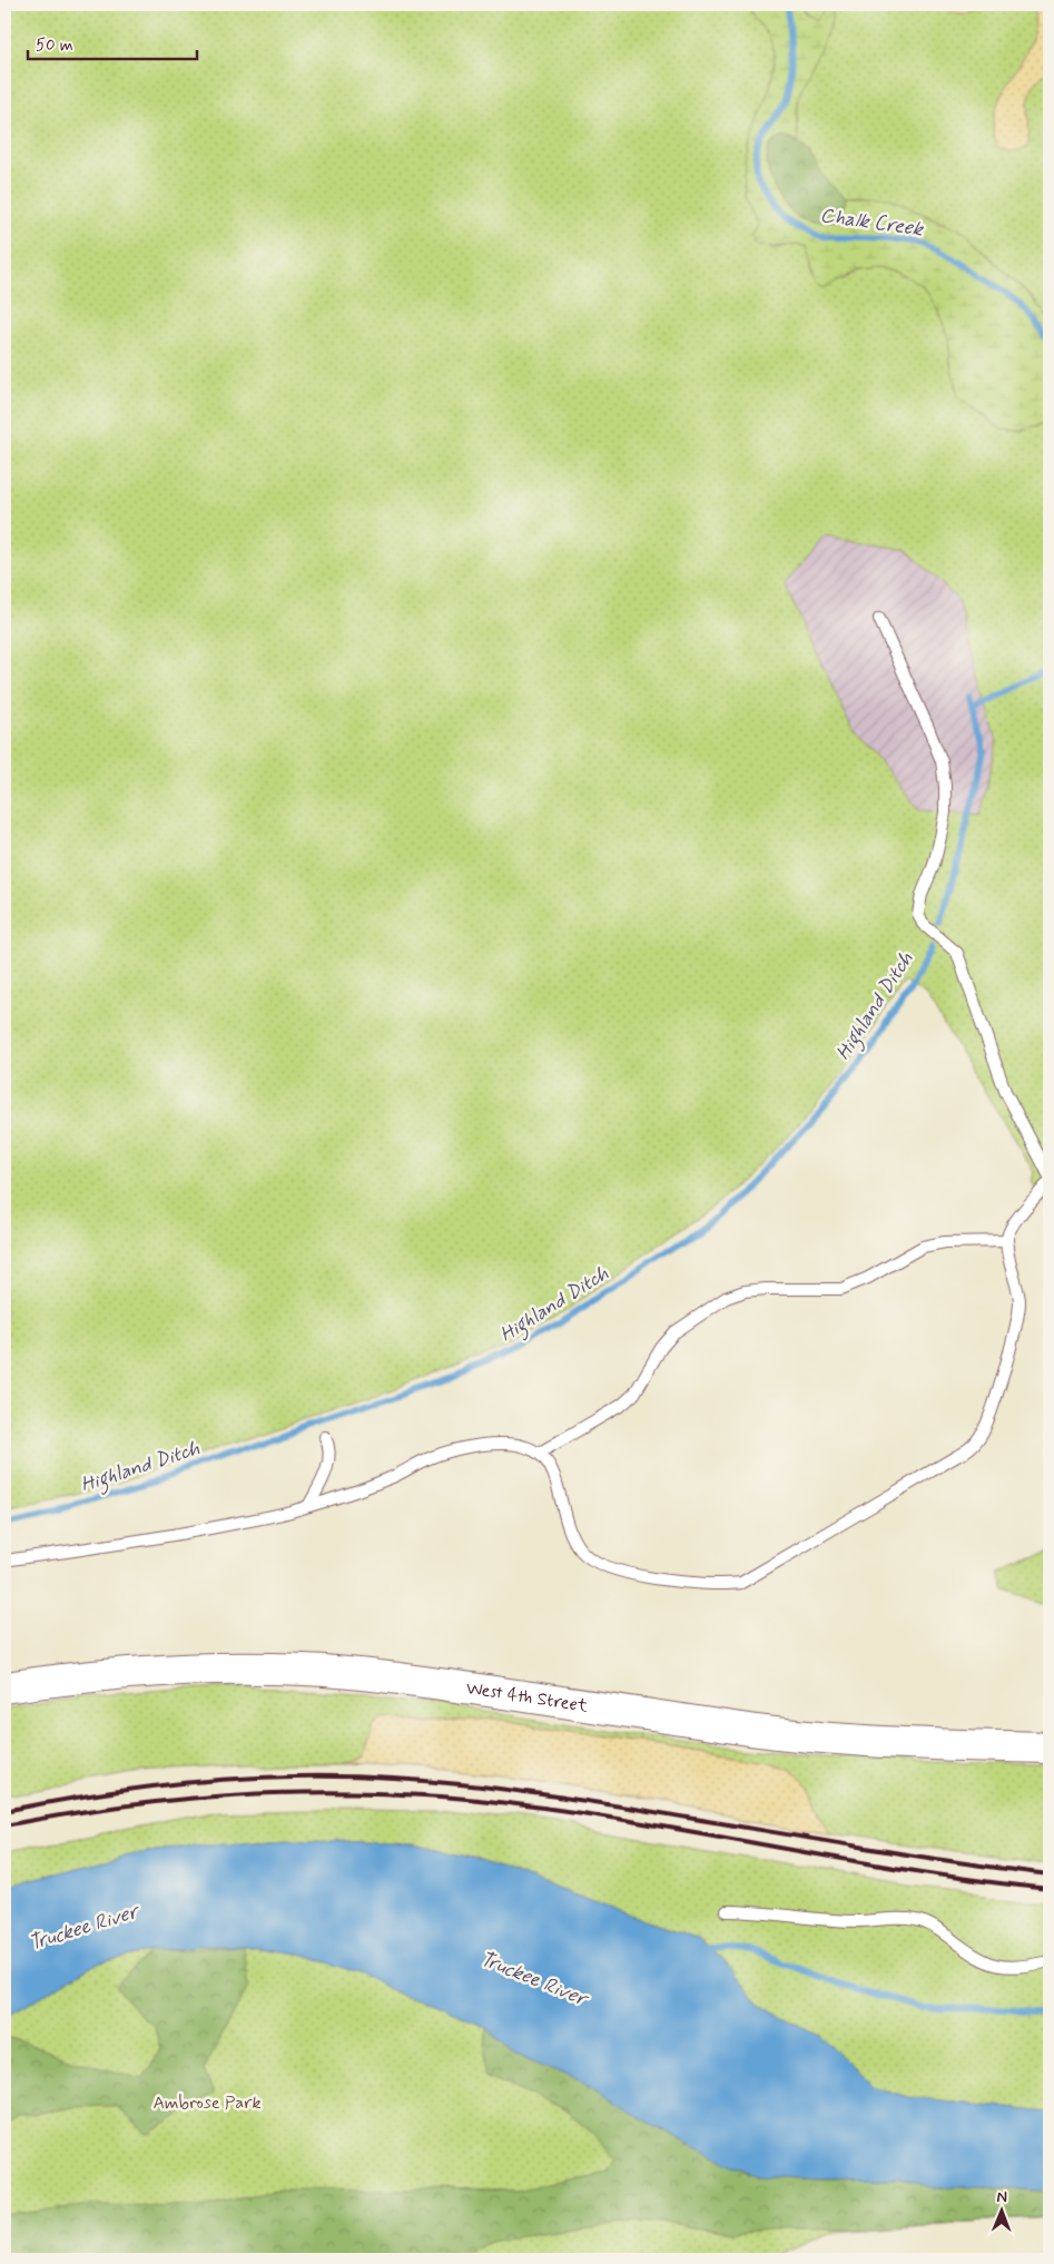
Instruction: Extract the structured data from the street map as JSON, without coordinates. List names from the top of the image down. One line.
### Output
{"streets":{"main road":["West 4th Street"]},"water":["Chalk Creek","Highland Ditch","Truckee River"],"parks":["Ambrose Park"],"scale_bar":"50 m","north":"top"}
